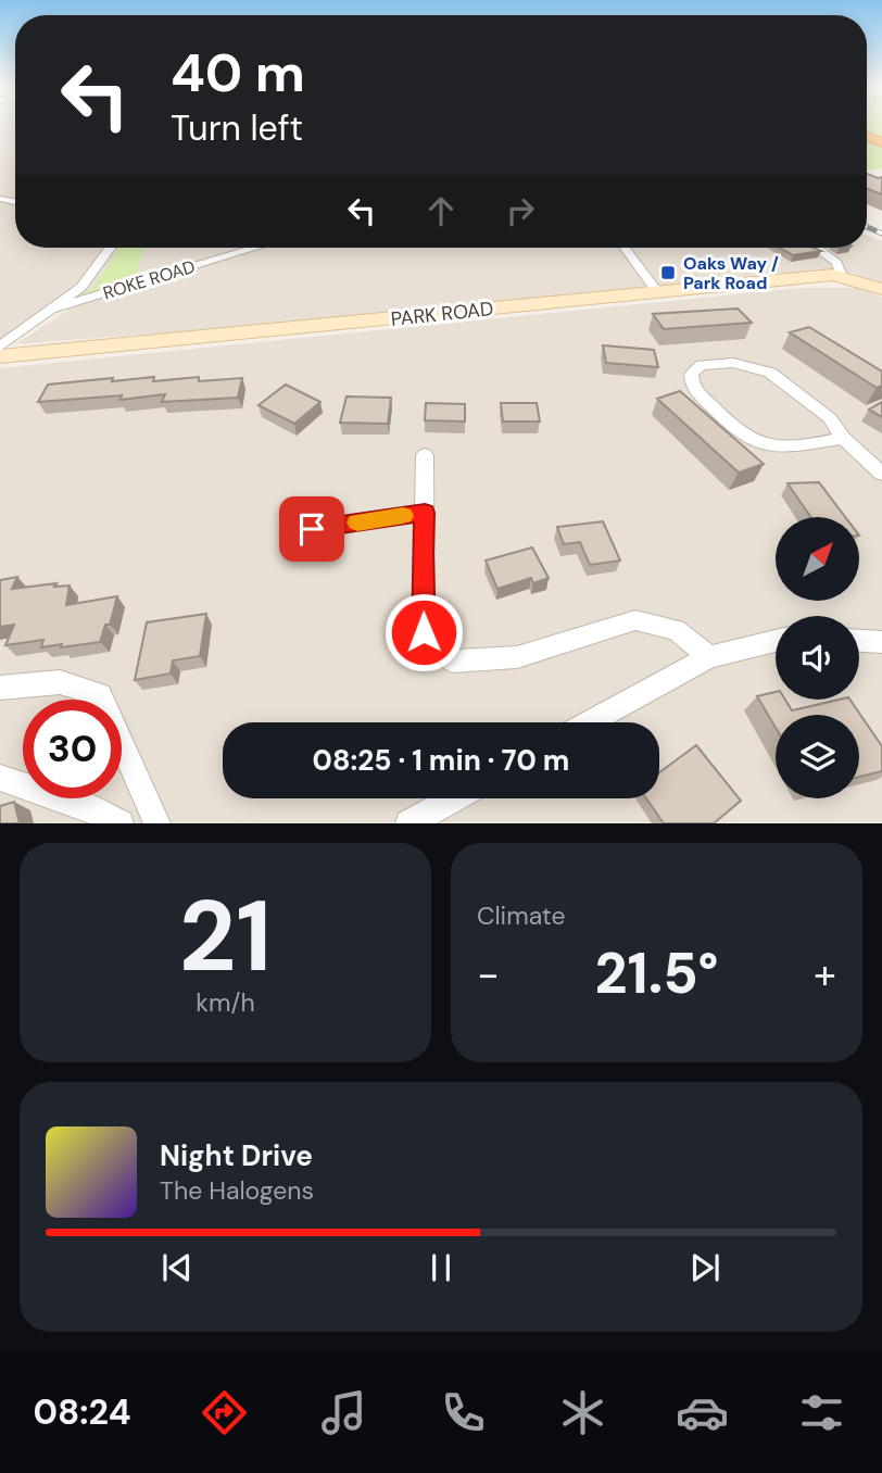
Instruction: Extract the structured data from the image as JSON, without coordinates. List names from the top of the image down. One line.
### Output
{"streets":{"street":["ROKE ROAD","PARK ROAD"]},"places":{"transit":["Oaks Way / Park Road"]},"north":"top right","page":{"turn":["40 m","Turn left"],"limit":"30","trip":"08:25 · 1 min · 70 m","tile":[["21","km/h"],"Climate"],"heat":["−","21.5°","+"],"song":["Night Drive","The Halogens"],"tabs":"08:24"}}
